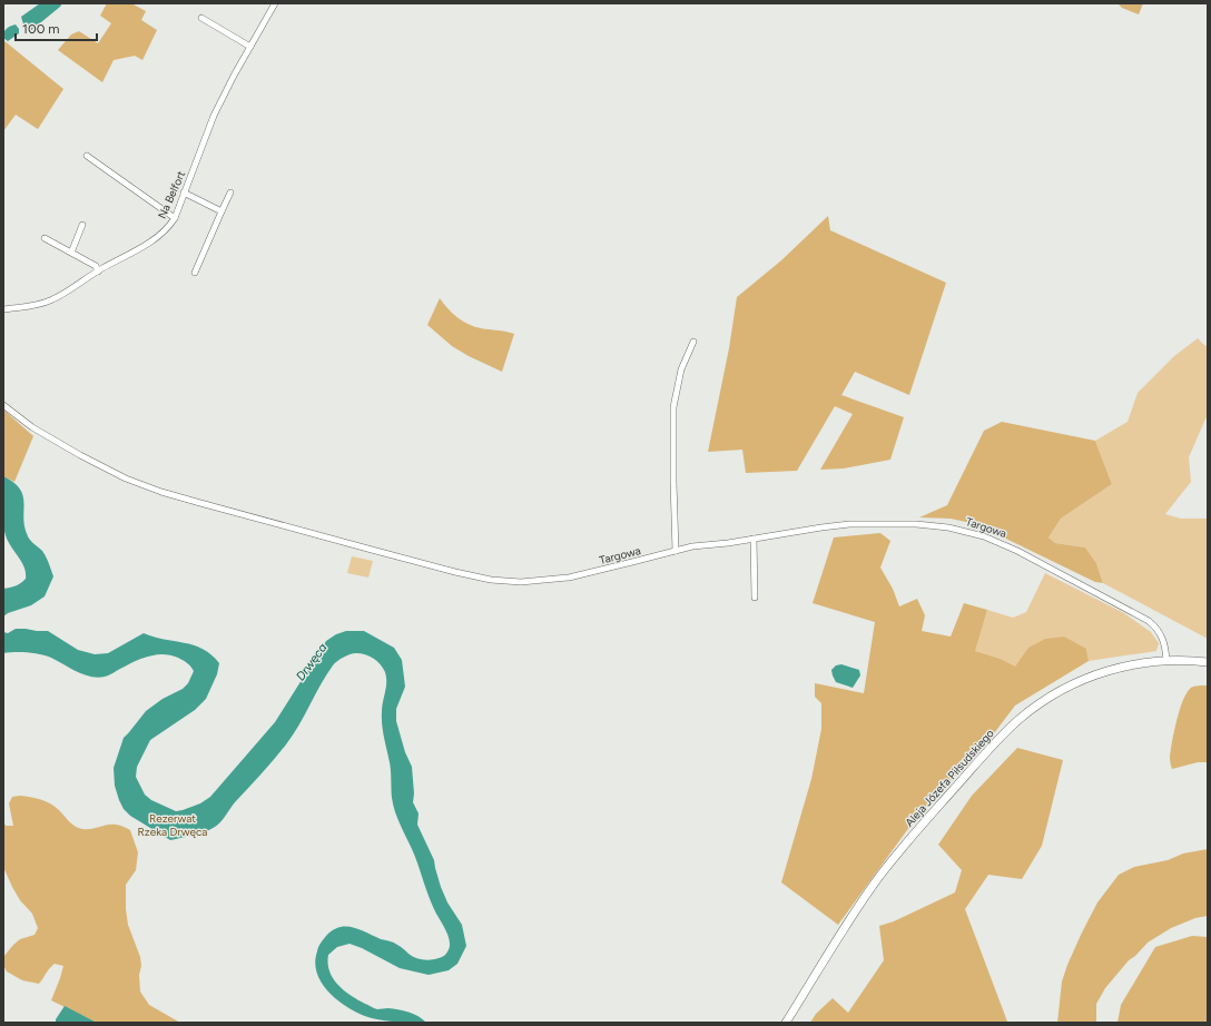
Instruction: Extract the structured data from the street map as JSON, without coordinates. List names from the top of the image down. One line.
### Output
{"streets":{"main road":["Aleja Józefa Piłsudskiego"],"street":["Na Belfort","Targowa"]},"crossings":[["Targowa","Aleja Józefa Piłsudskiego"]],"water":["Drwęca"],"parks":["Rezerwat Rzeka Drwęca"],"scale_bar":"100 m"}
